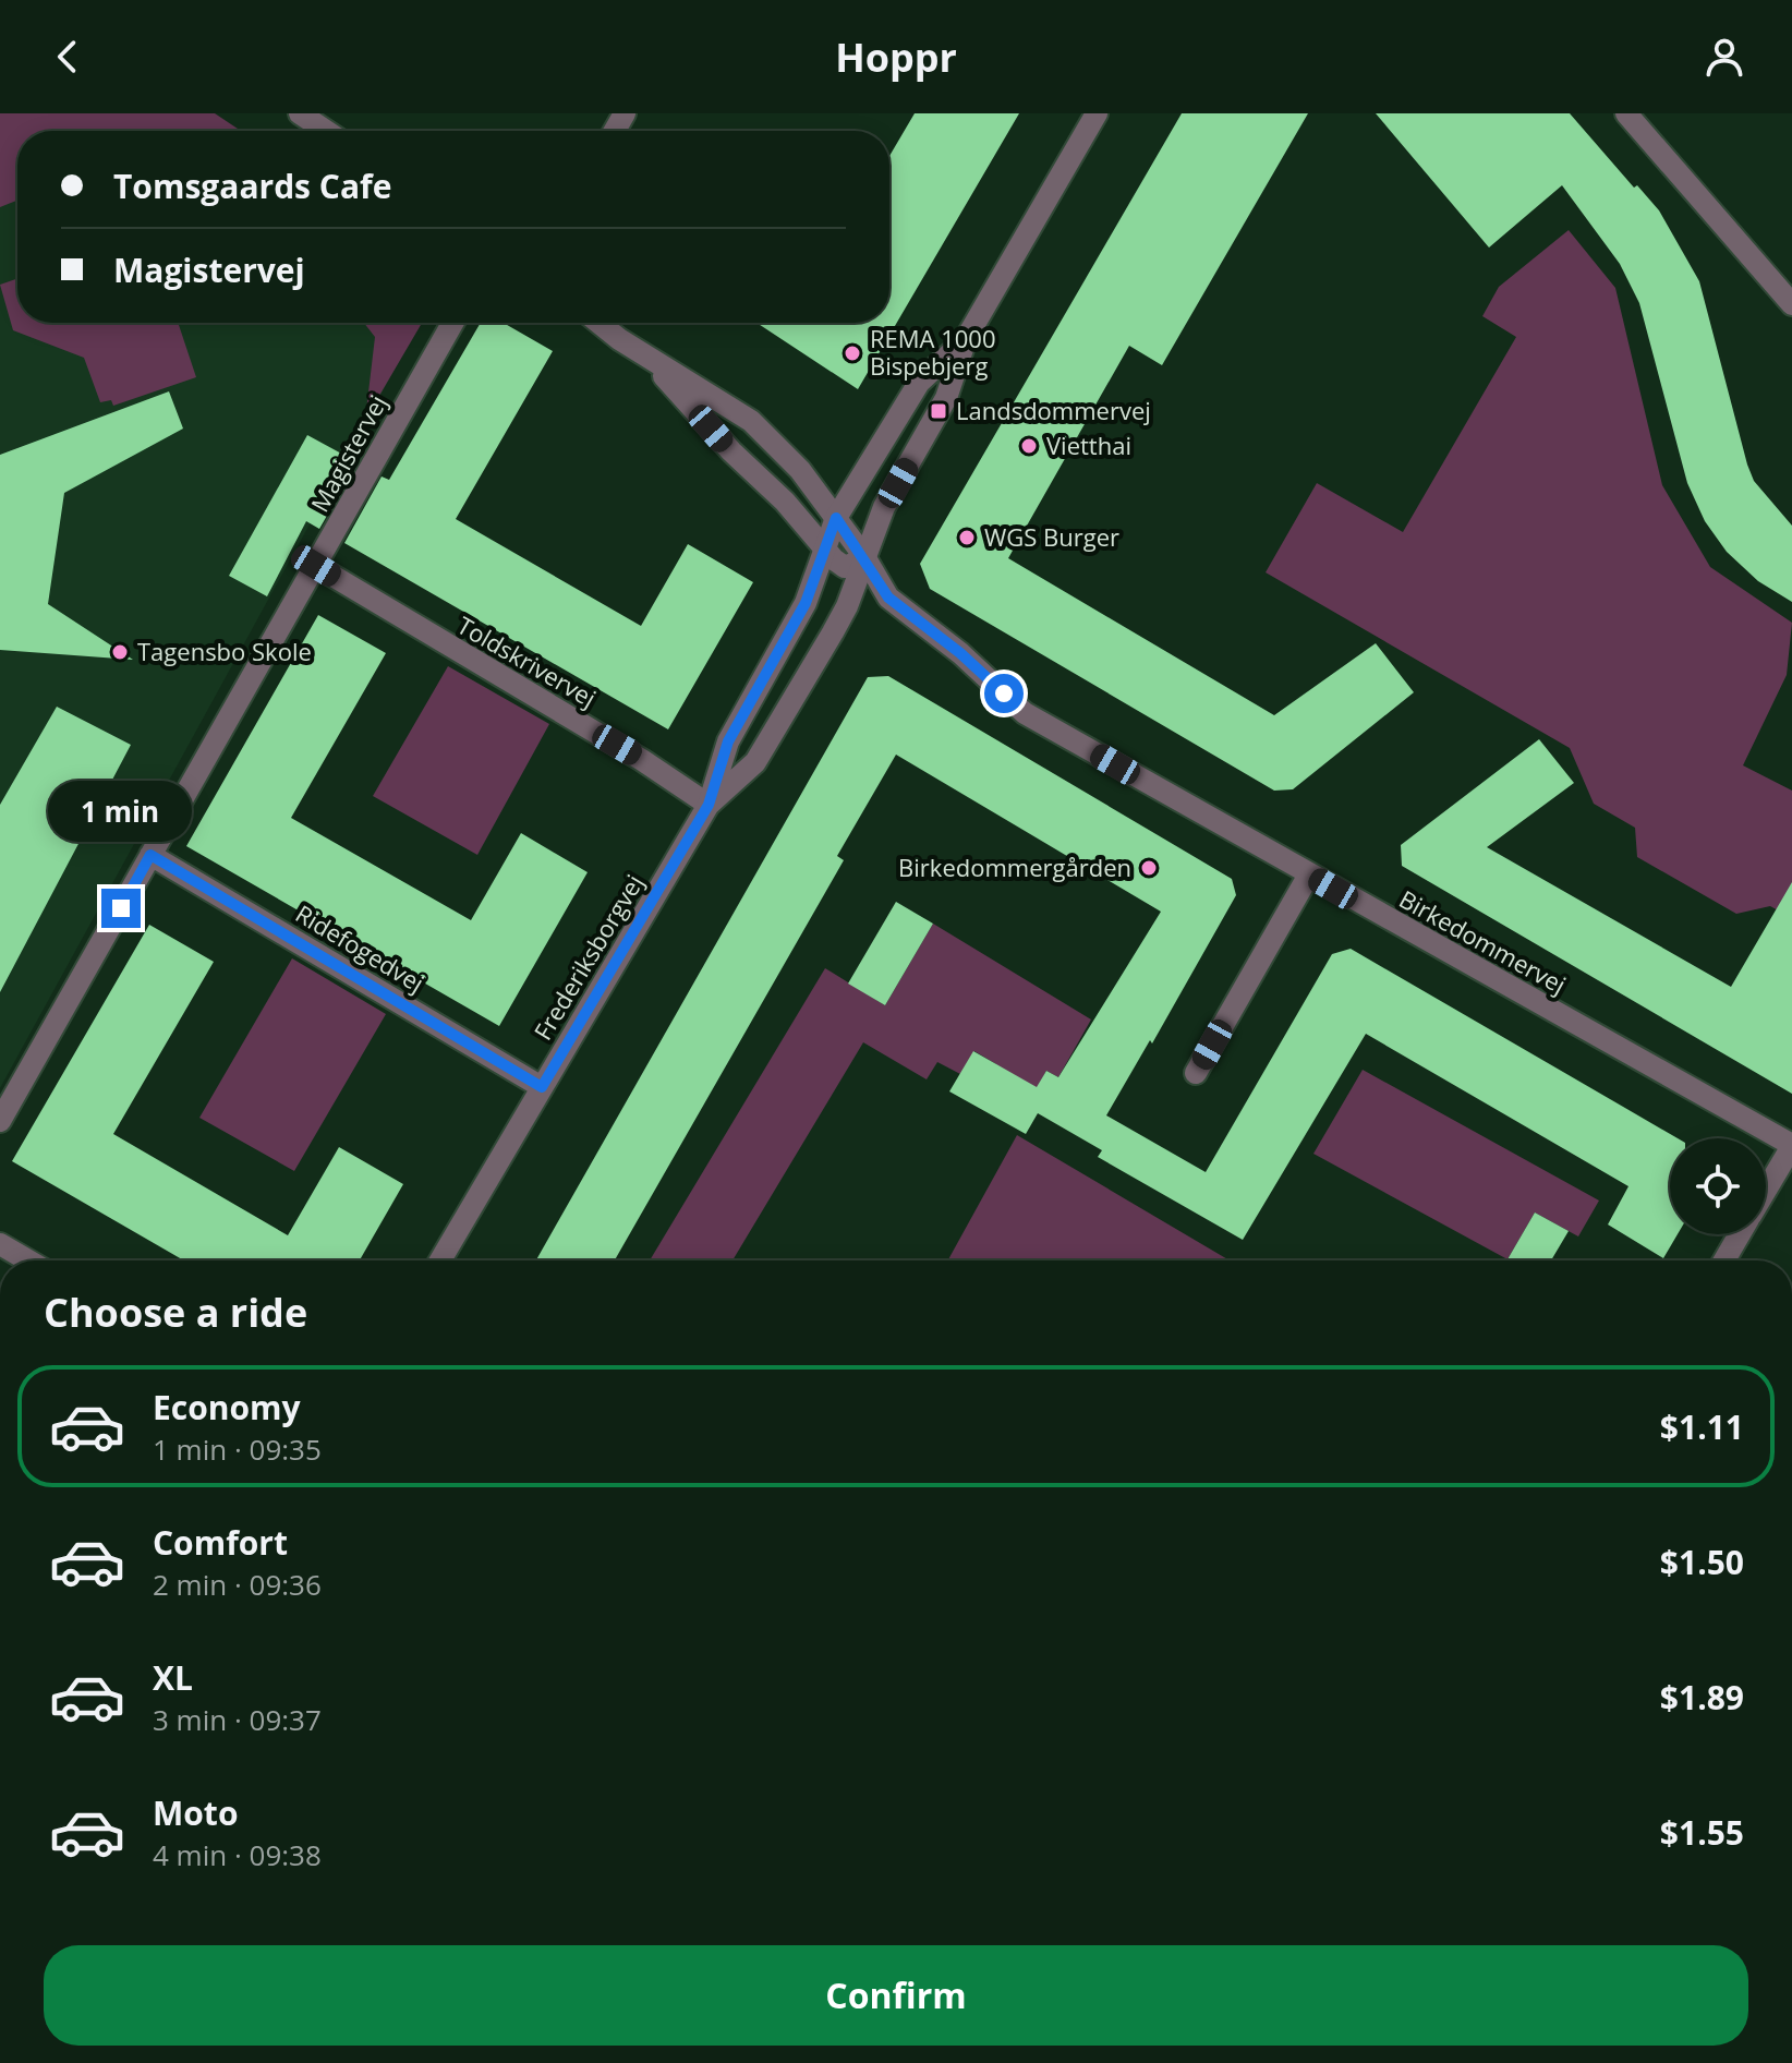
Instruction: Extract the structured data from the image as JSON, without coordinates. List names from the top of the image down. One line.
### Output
{"streets":{"street":["Magistervej","Toldskrivervej","Birkedommervej","Ridefogedvej","Frederiksborgvej"]},"crossings":[["Magistervej","Toldskrivervej"],["Magistervej","Ridefogedvej"],["Toldskrivervej","Frederiksborgvej"],["Birkedommervej","Frederiksborgvej"],["Ridefogedvej","Frederiksborgvej"]],"places":{"other":["REMA 1000 Bispebjerg","Vietthai","WGS Burger","Tagensbo Skole","Birkedommergården"],"transit":["Landsdommervej"]},"page":{"header":"Hoppr","banner":["Tomsgaards Cafe","Magistervej"],"bubble":"1 min","heading":"Choose a ride","list":[{"name":"Economy","note":"1 min · 09:35","value":"$1.11"},{"name":"Comfort","note":"2 min · 09:36","value":"$1.50"},{"name":"XL","note":"3 min · 09:37","value":"$1.89"},{"name":"Moto","note":"4 min · 09:38","value":"$1.55"}],"buttons":"Confirm"}}
